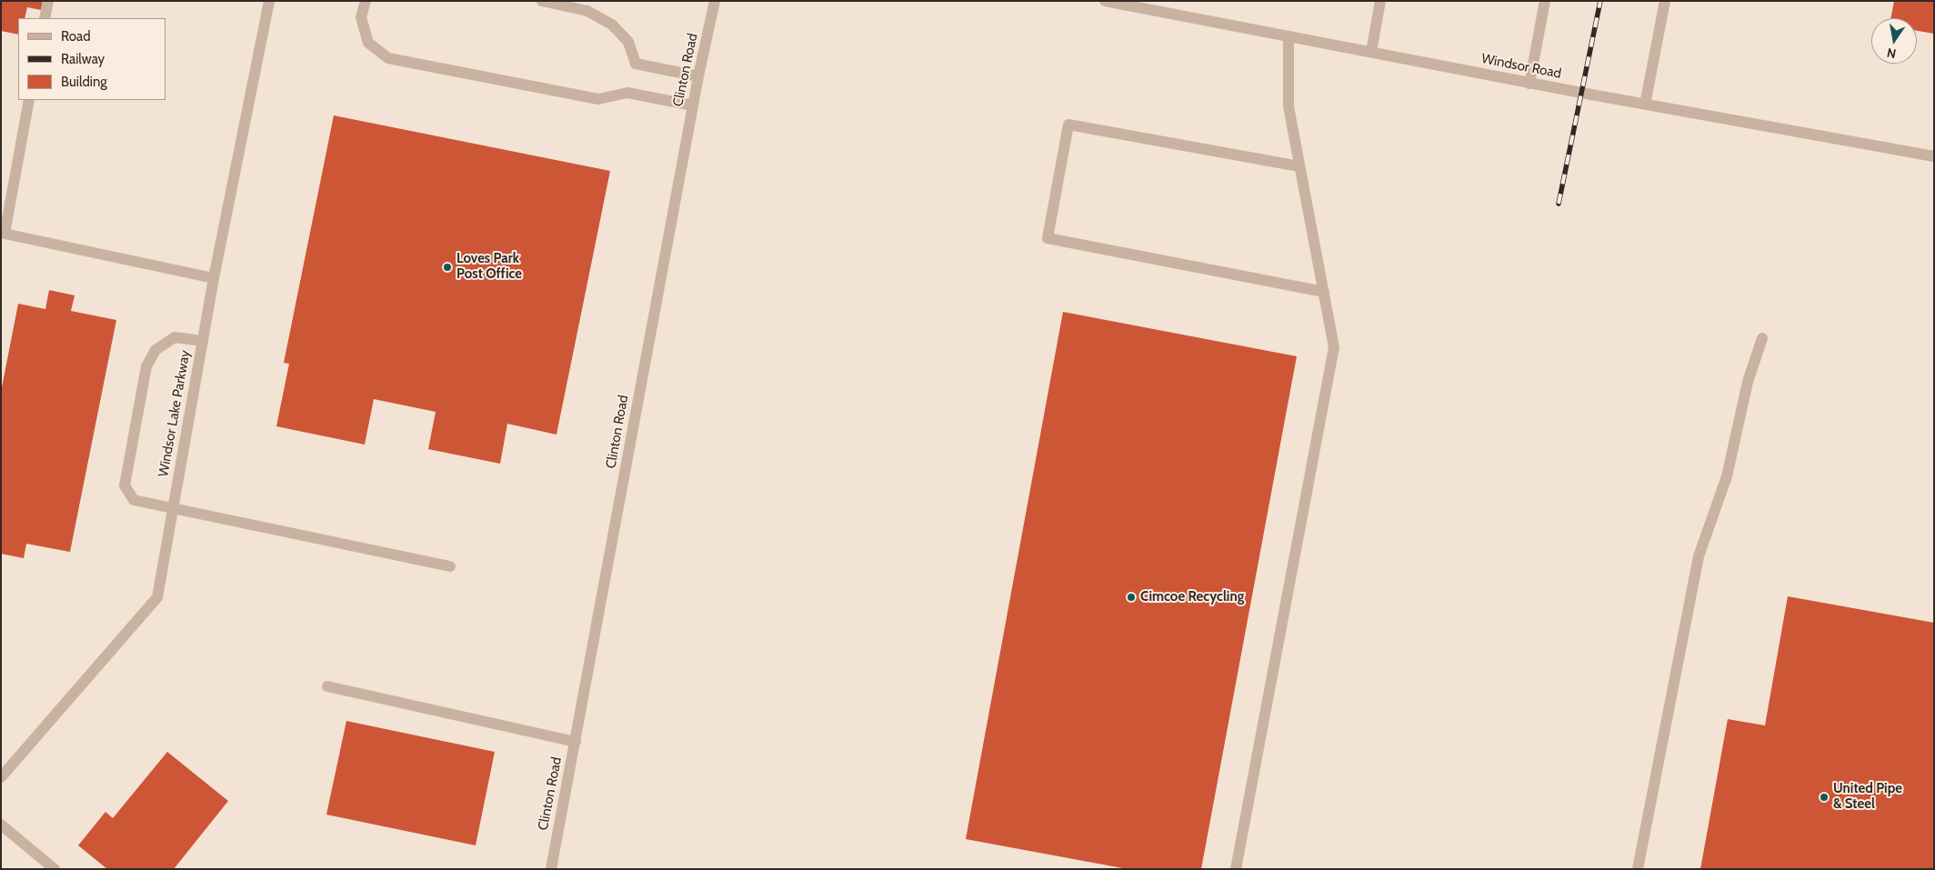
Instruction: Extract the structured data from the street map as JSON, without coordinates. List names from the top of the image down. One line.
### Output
{"streets":{"street":["Windsor Road","Clinton Road","Windsor Lake Parkway"]},"places":["Loves Park Post Office","Cimcoe Recycling","United Pipe & Steel"],"legend":["Road","Railway","Building"],"north":"bottom"}
